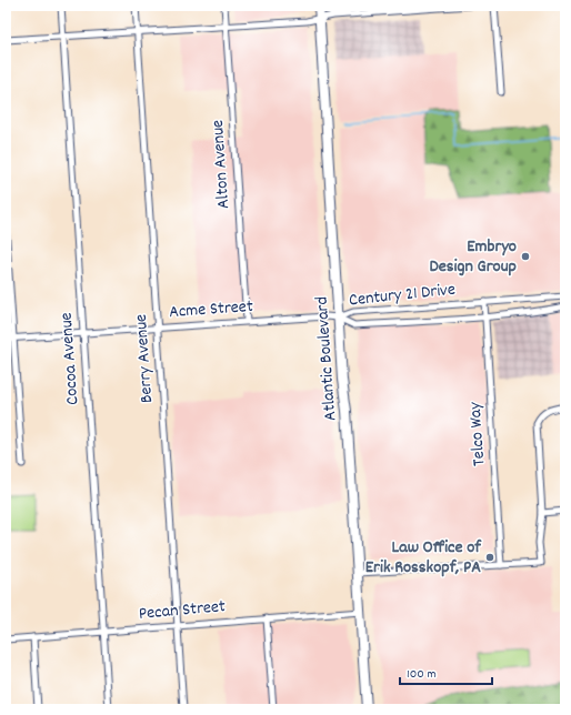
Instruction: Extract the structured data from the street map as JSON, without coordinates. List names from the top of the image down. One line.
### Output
{"streets":{"main road":["Atlantic Boulevard"],"street":["Alton Avenue","Century 21 Drive","Acme Street","Cocoa Avenue","Berry Avenue","Telco Way","Pecan Street"]},"crossings":[["Alton Avenue","Acme Street"],["Century 21 Drive","Acme Street"],["Century 21 Drive","Atlantic Boulevard"],["Century 21 Drive","Telco Way"],["Acme Street","Cocoa Avenue"],["Acme Street","Berry Avenue"],["Acme Street","Atlantic Boulevard"],["Cocoa Avenue","Pecan Street"],["Berry Avenue","Pecan Street"],["Atlantic Boulevard","Pecan Street"]],"places":["Embryo Design Group","Law Office of Erik Rosskopf, PA"],"scale_bar":"100 m"}
